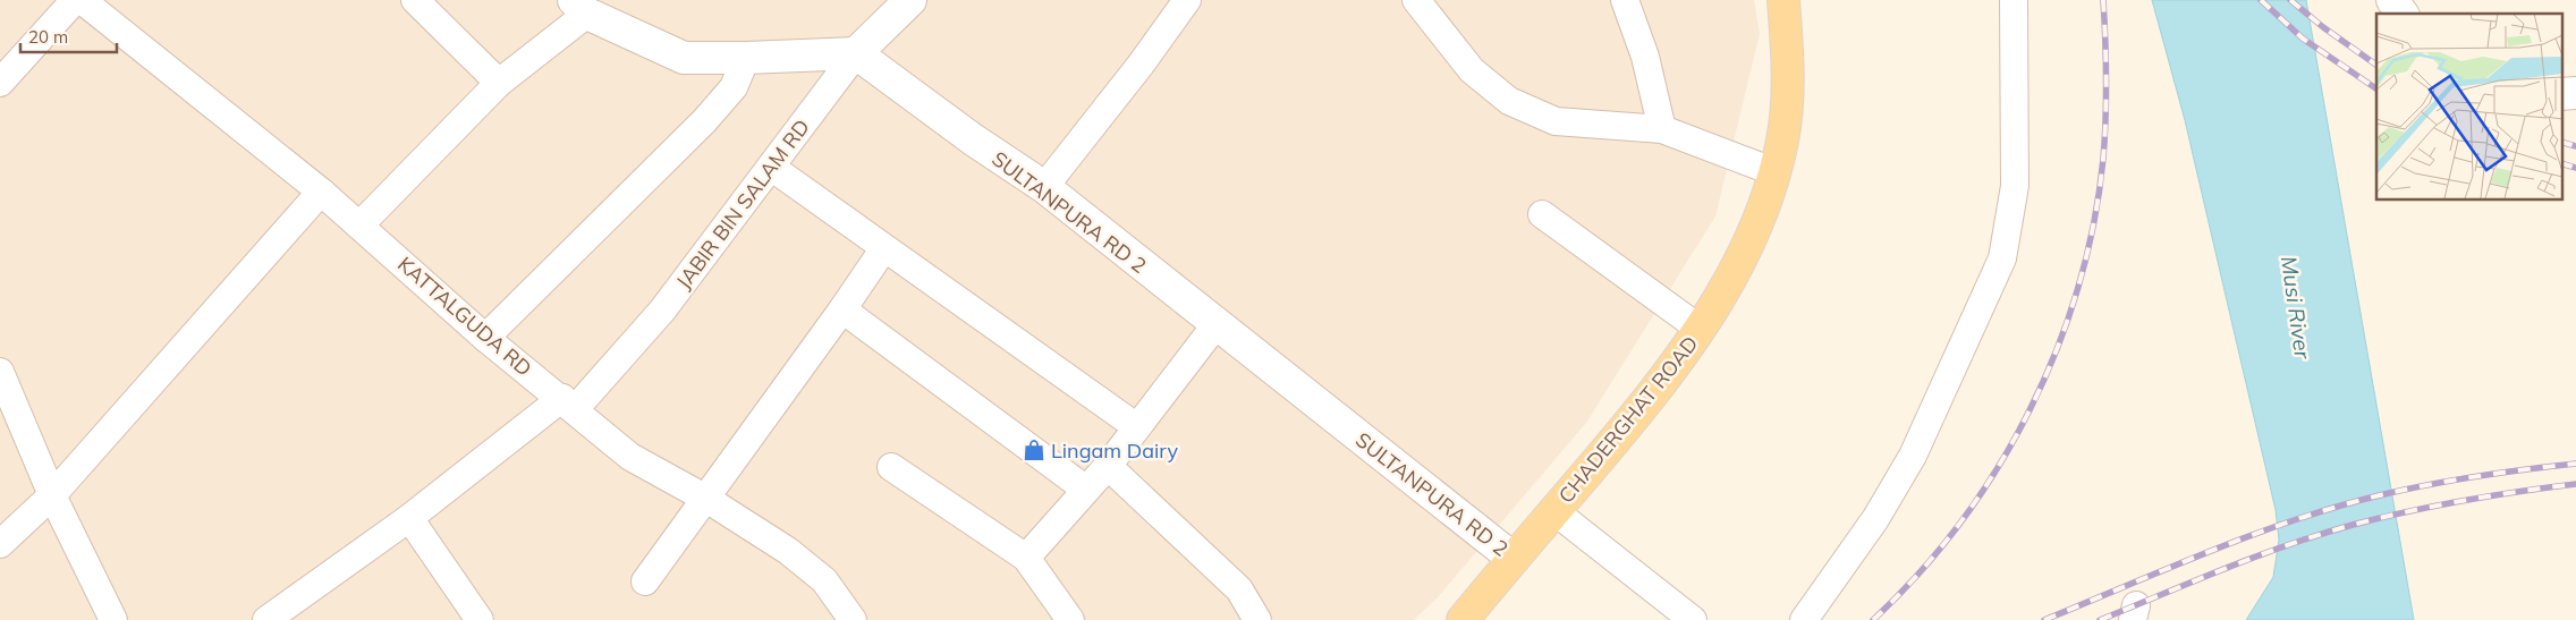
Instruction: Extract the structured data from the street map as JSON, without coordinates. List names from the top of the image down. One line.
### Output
{"streets":{"main road":["CHADERGHAT ROAD"],"street":["JABIR BIN SALAM RD","SULTANPURA RD 2","KATTALGUDA RD"]},"crossings":[["JABIR BIN SALAM RD","SULTANPURA RD 2"],["JABIR BIN SALAM RD","KATTALGUDA RD"],["SULTANPURA RD 2","CHADERGHAT ROAD"]],"water":["Musi River"],"places":{"shop":["Lingam Dairy"]},"scale_bar":"20 m"}
